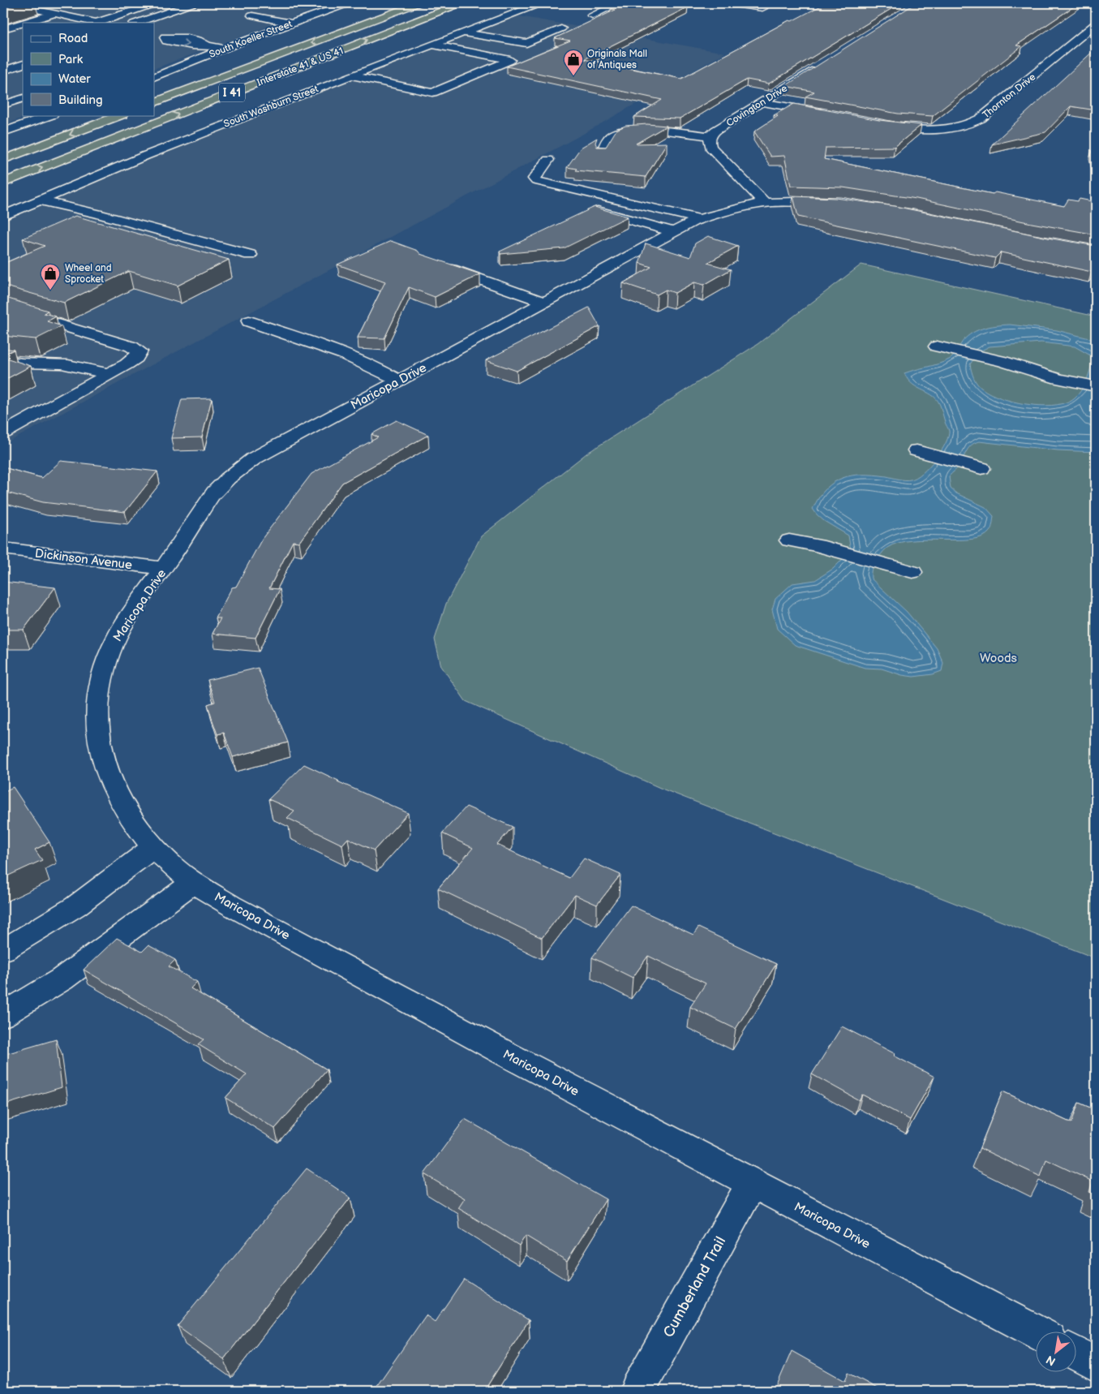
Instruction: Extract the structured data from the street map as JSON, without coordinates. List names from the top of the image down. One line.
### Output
{"streets":{"highway":["Interstate 41 & US 41","I 41"],"street":["South Koeller Street","Thornton Drive","Covington Drive","South Washburn Street","Maricopa Drive","Dickinson Avenue","Cumberland Trail"]},"crossings":[["Maricopa Drive","Dickinson Avenue"],["Maricopa Drive","Cumberland Trail"]],"parks":["Woods"],"places":{"shop":["Originals Mall of Antiques","Wheel and Sprocket"]},"legend":["Road","Park","Water","Building"],"north":"bottom left"}
